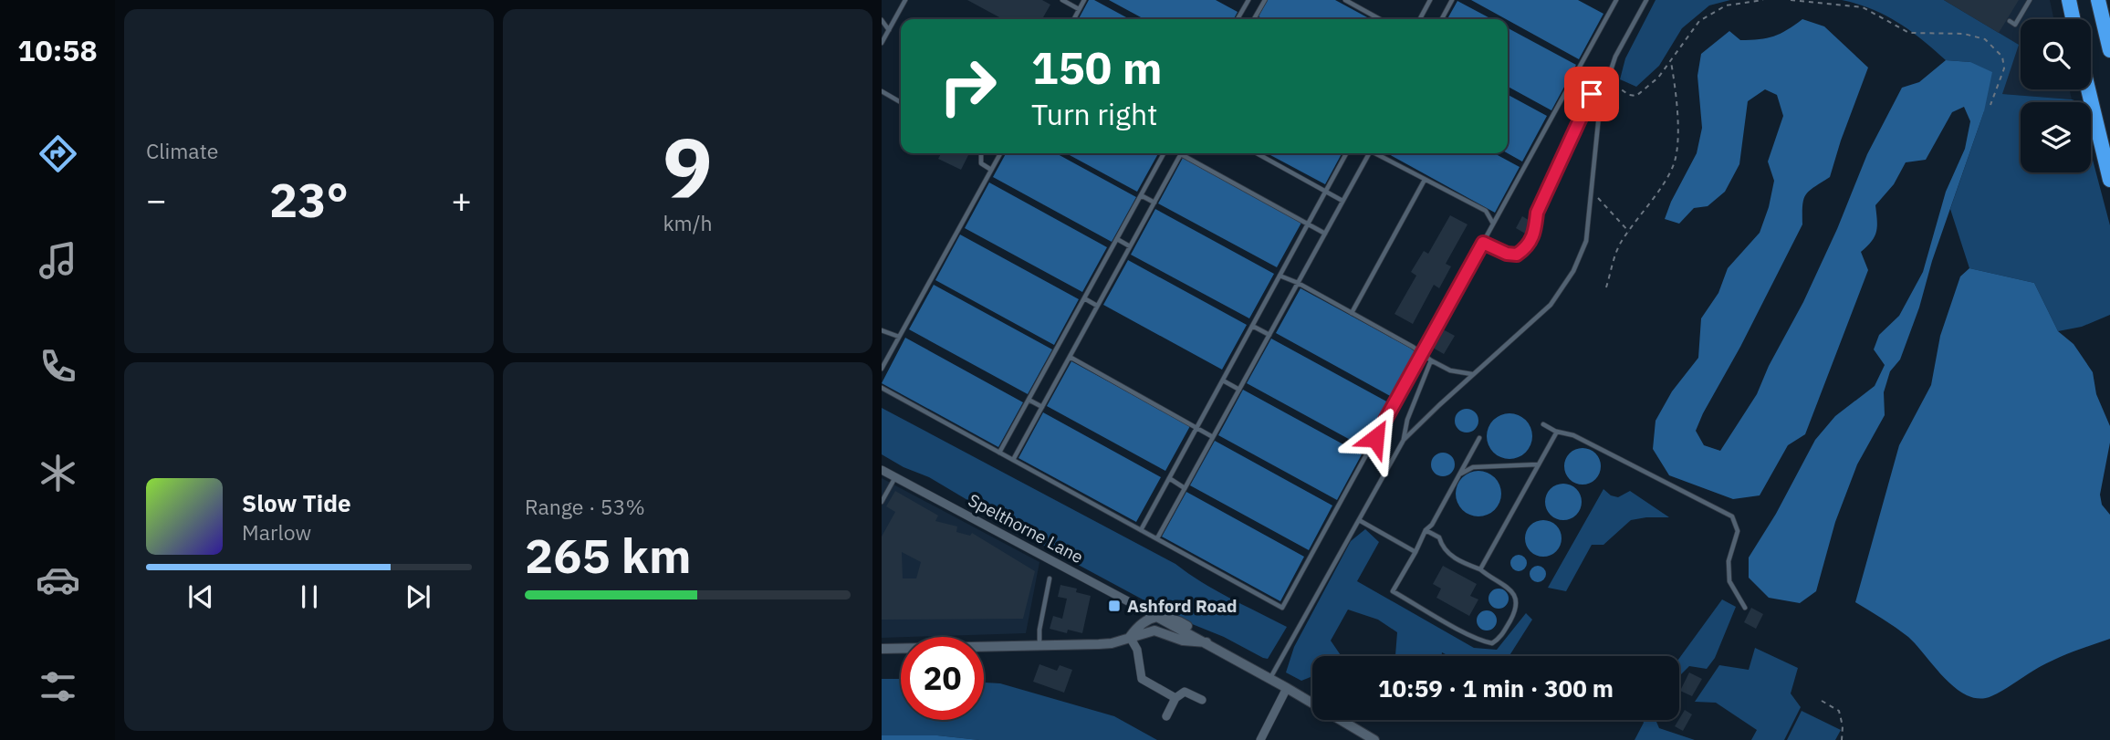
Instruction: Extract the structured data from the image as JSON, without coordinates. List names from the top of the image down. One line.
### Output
{"streets":{"street":["Spelthorne Lane"]},"places":{"transit":["Ashford Road"]},"page":{"tabs":"10:58","tile":["Climate",["9","km/h"],["Range · 53%","265 km"]],"turn":["150 m","Turn right"],"heat":["−","23°","+"],"song":["Slow Tide","Marlow"],"limit":"20","trip":"10:59 · 1 min · 300 m"}}
